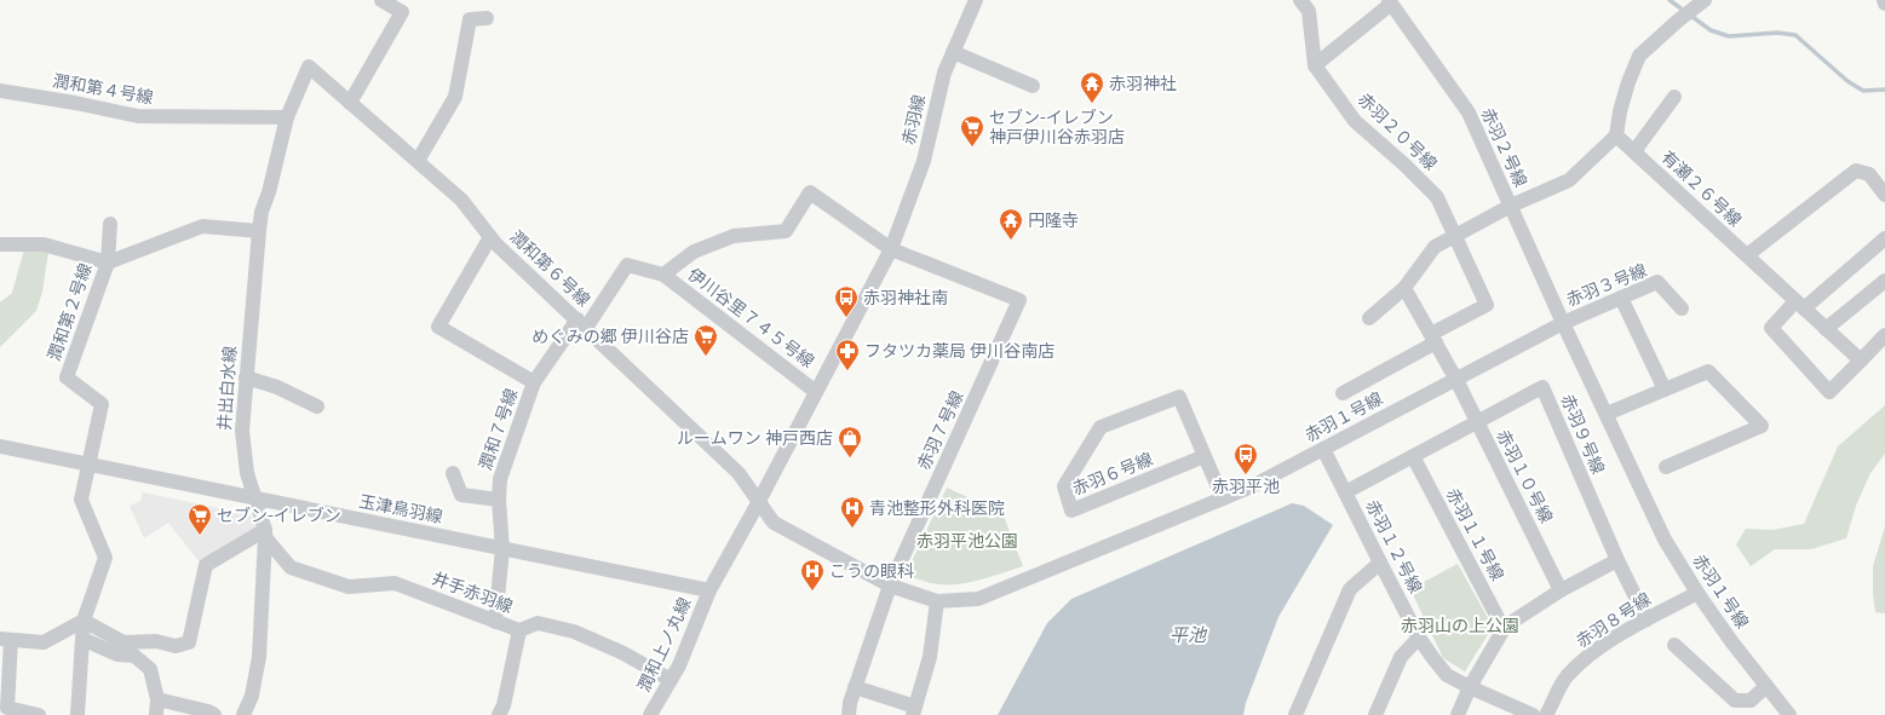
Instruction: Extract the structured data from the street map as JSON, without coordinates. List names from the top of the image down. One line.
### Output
{"streets":{"street":["潤和第４号線","赤羽線","赤羽２０号線","赤羽２号線","有瀬２６号線","潤和第６号線","赤羽３号線","潤和第２号線","伊川谷里７４５号線","井出白水線","赤羽１号線","潤和７号線","赤羽７号線","赤羽９号線","赤羽６号線","赤羽１０号線","玉津鳥羽線","赤羽１１号線","赤羽１２号線","井手赤羽線","赤羽８号線","潤和上ノ丸線"]},"crossings":[["潤和第４号線","井出白水線"],["赤羽線","伊川谷里７４５号線"],["赤羽線","赤羽７号線"],["赤羽線","潤和上ノ丸線"],["赤羽２０号線","赤羽１０号線"],["赤羽２号線","赤羽３号線"],["赤羽２号線","赤羽１号線"],["潤和第６号線","井出白水線"],["潤和第６号線","赤羽１号線"],["潤和第６号線","潤和７号線"],["潤和第６号線","潤和上ノ丸線"],["赤羽３号線","赤羽１号線"],["潤和第２号線","玉津鳥羽線"],["伊川谷里７４５号線","潤和７号線"],["伊川谷里７４５号線","潤和上ノ丸線"],["井出白水線","玉津鳥羽線"],["井出白水線","井手赤羽線"],["赤羽１号線","赤羽７号線"],["赤羽１号線","赤羽６号線"],["赤羽１号線","赤羽１０号線"],["赤羽１号線","赤羽１２号線"],["赤羽１号線","赤羽８号線"],["赤羽１号線","潤和上ノ丸線"],["潤和７号線","玉津鳥羽線"],["潤和７号線","井手赤羽線"],["赤羽９号線","赤羽１０号線"],["赤羽９号線","赤羽１１号線"],["赤羽９号線","赤羽１２号線"],["赤羽９号線","赤羽８号線"],["玉津鳥羽線","潤和上ノ丸線"],["井手赤羽線","潤和上ノ丸線"]],"water":["平池"],"parks":["赤羽平池公園","赤羽山の上公園"],"places":{"temple":["赤羽神社","円隆寺"],"supermarket":["セブン-イレブン 神戸伊川谷赤羽店","めぐみの郷 伊川谷店","セブン-イレブン"],"bus stop":["赤羽神社南","赤羽平池"],"pharmacy":["フタツカ薬局 伊川谷南店"],"shop":["ルームワン 神戸西店"],"hospital":["青池整形外科医院","こうの眼科"]}}
